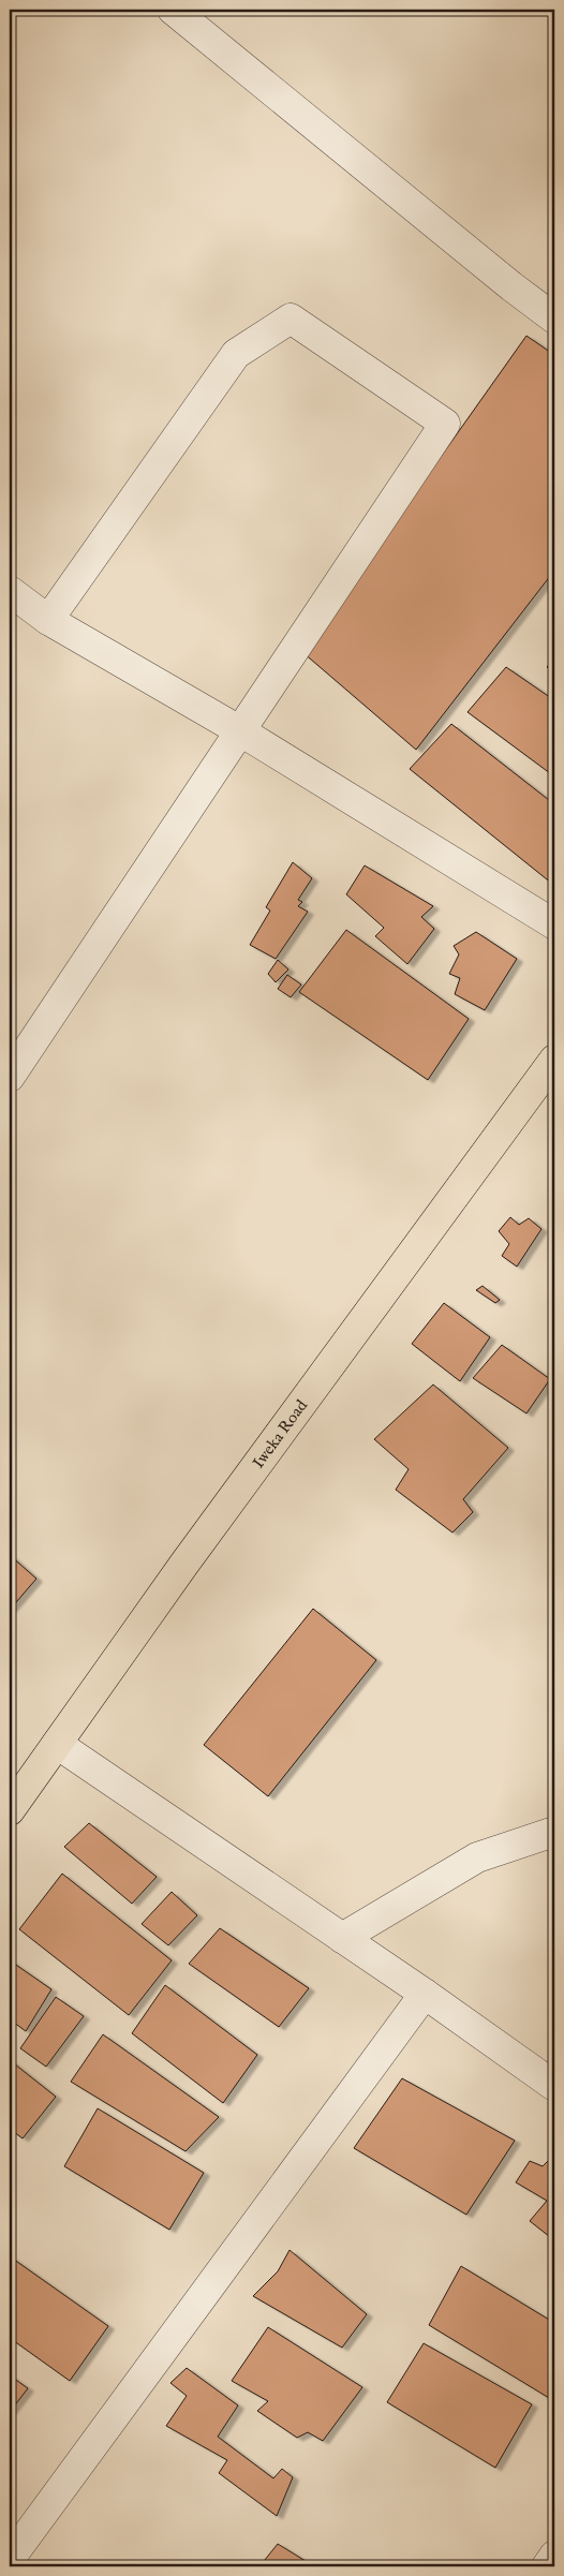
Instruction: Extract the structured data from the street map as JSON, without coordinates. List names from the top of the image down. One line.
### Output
{"streets":{"main road":["Iweka Road"]}}
